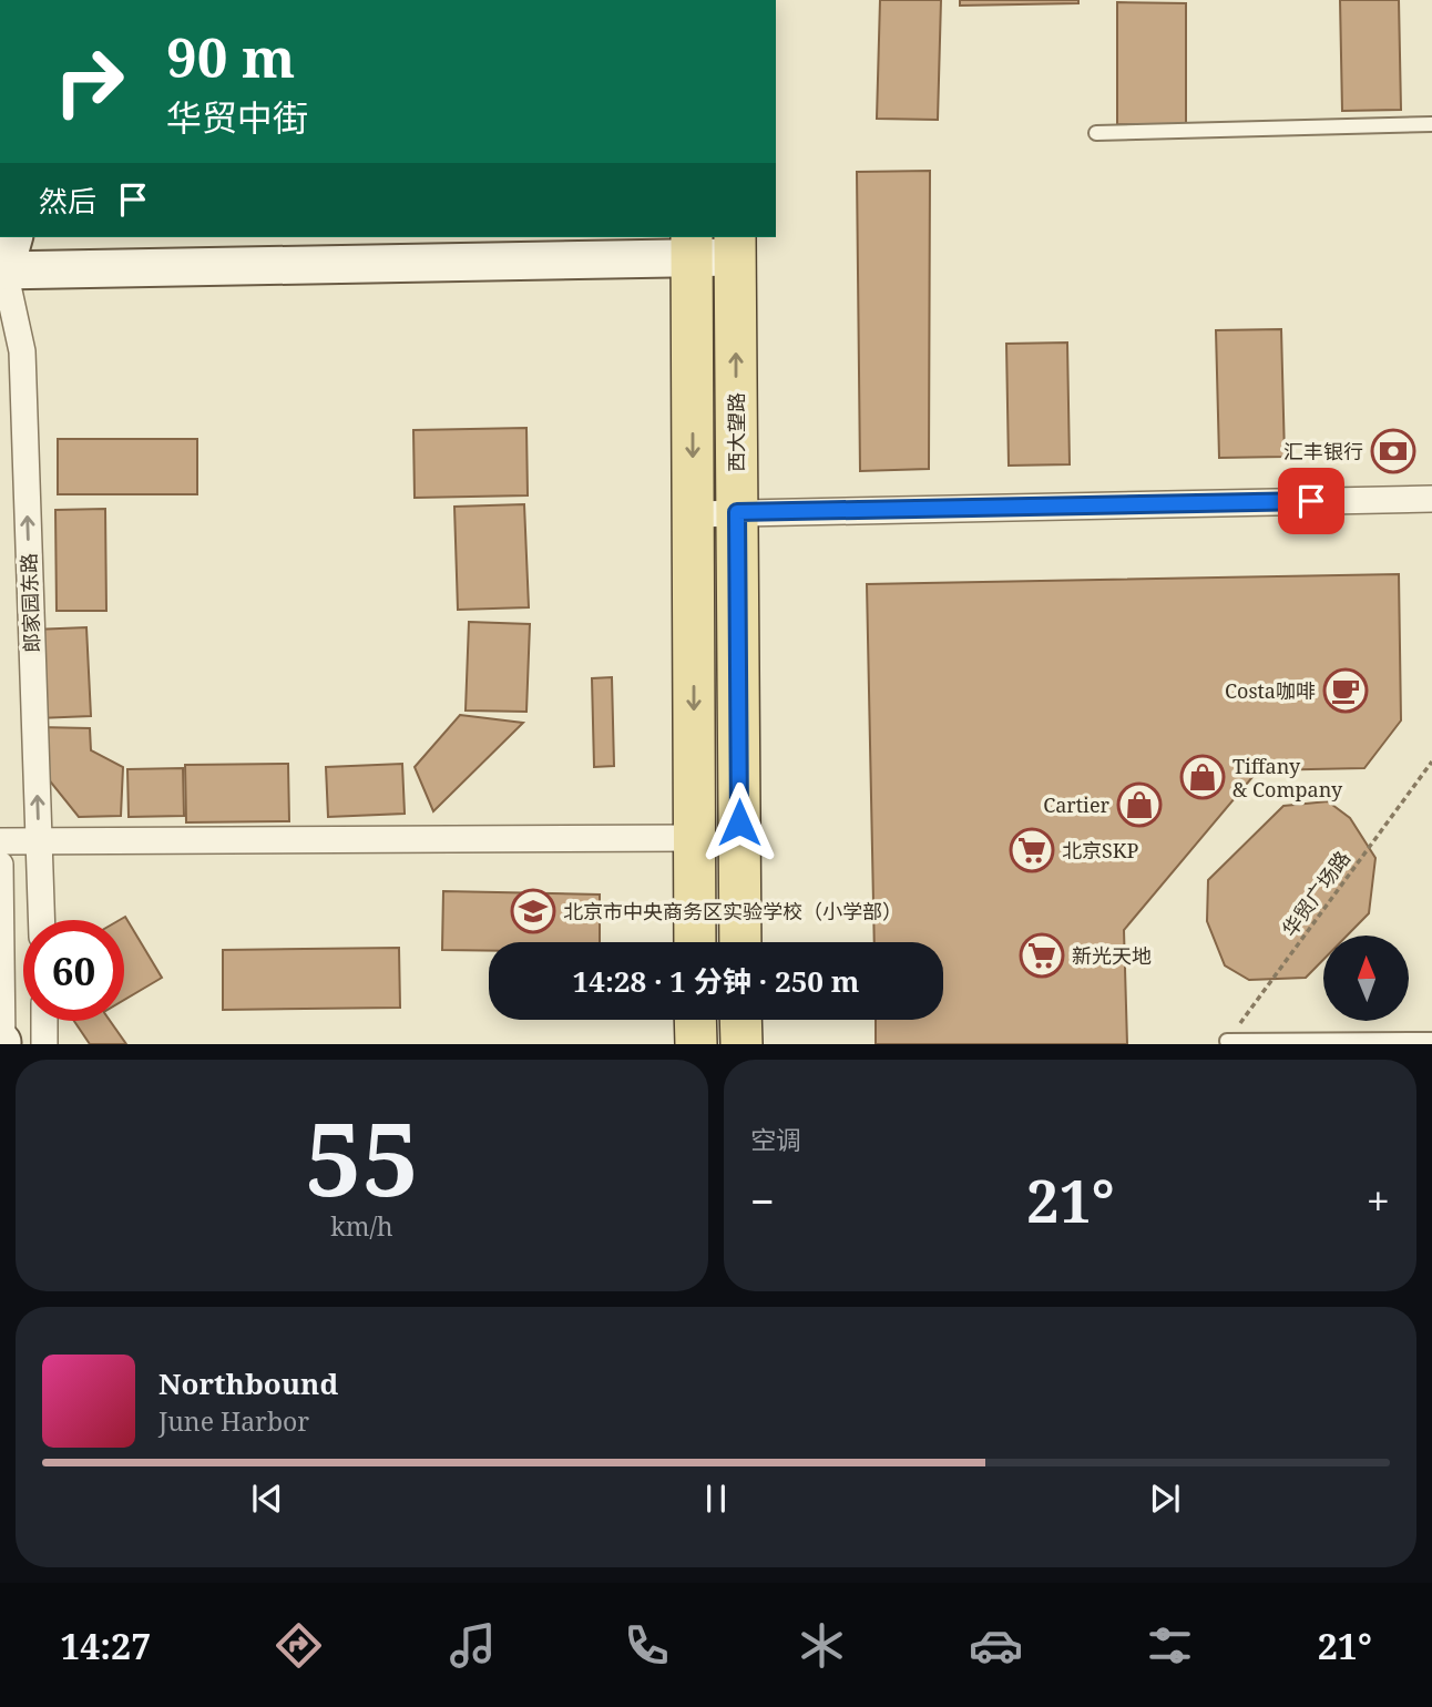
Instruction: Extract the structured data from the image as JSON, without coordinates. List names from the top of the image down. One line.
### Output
{"streets":{"main road":["西大望路"],"street":["郎家园东路"],"path":["华贸广场路"]},"one_way":["郎家园东路"],"places":{"bank":["汇丰银行"],"cafe":["Costa咖啡"],"shop":["Tiffany & Company","Cartier"],"supermarket":["北京SKP","新光天地"],"school or university":["北京市中央商务区实验学校（小学部）"]},"north":"top","page":{"turn":["90 m","华贸中街"],"then":"然后","limit":"60","trip":"14:28 · 1 分钟 · 250 m","tile":[["55","km/h"],"空调"],"heat":["−","21°","+"],"song":["Northbound","June Harbor"],"tabs":["14:27","21°"]}}
